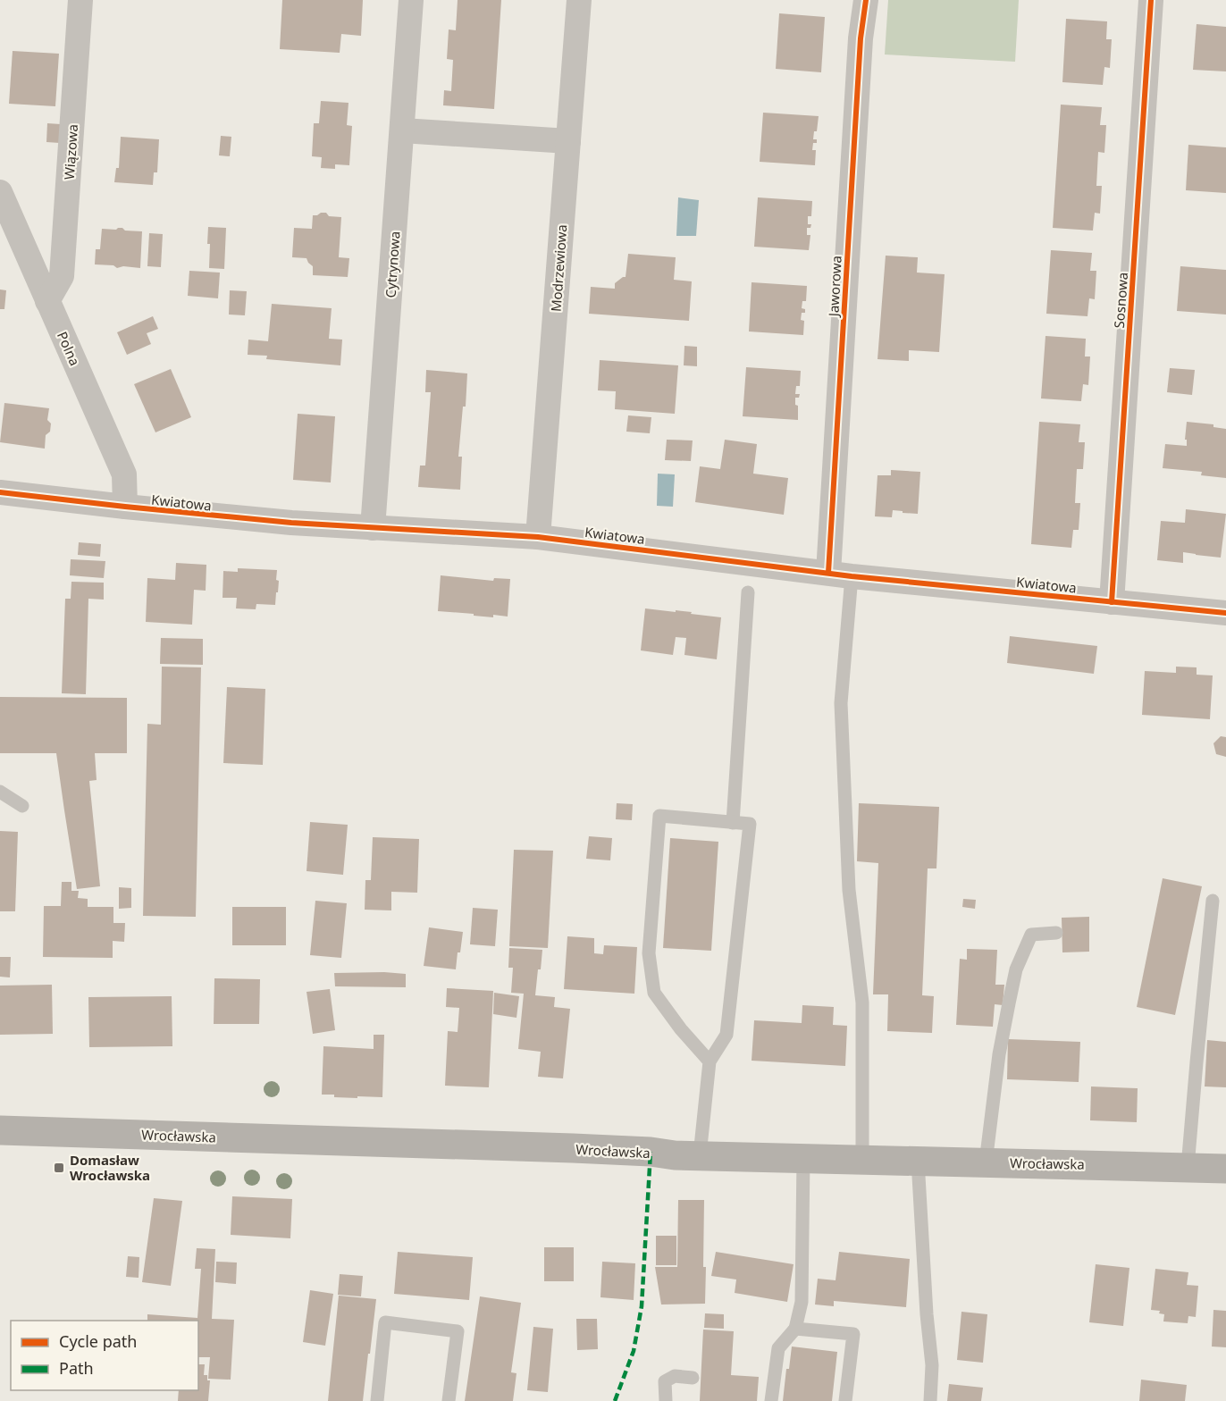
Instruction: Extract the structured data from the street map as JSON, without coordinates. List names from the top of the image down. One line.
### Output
{"streets":{"main road":["Wrocławska"],"street":["Wiązowa","Cytrynowa","Modrzewiowa","Jaworowa","Sosnowa","Polna","Kwiatowa"]},"crossings":[["Wiązowa","Polna"],["Cytrynowa","Kwiatowa"],["Modrzewiowa","Kwiatowa"],["Jaworowa","Kwiatowa"],["Sosnowa","Kwiatowa"],["Polna","Kwiatowa"]],"places":{"transit":["Domasław Wrocławska"]},"legend":["Cycle path","Path"]}
